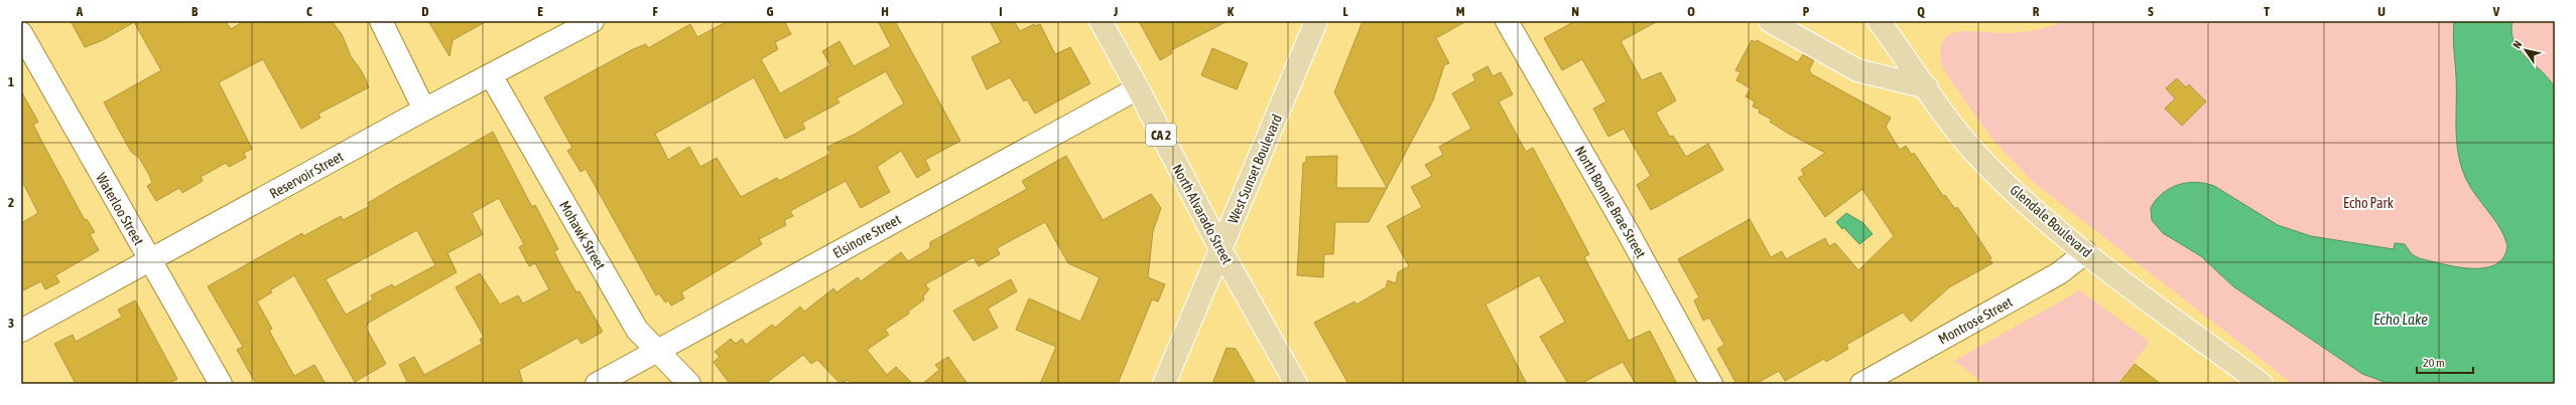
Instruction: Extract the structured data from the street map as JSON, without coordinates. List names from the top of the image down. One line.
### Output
{"streets":{"main road":["CA 2","West Sunset Boulevard","North Alvarado Street","Glendale Boulevard"],"street":["Reservoir Street","North Bonnie Brae Street","Waterloo Street","Mohawk Street","Elsinore Street","Montrose Street"]},"crossings":[["West Sunset Boulevard","North Alvarado Street"],["Reservoir Street","Waterloo Street"],["Reservoir Street","Mohawk Street"],["North Alvarado Street","Elsinore Street"],["Glendale Boulevard","Montrose Street"],["Mohawk Street","Elsinore Street"]],"water":["Echo Lake"],"parks":["Echo Park"],"scale_bar":"20 m","north":"top left","grid":{"columns":["A","B","C","D","E","F","G","H","I","J","K","L","M","N","O","P","Q","R","S","T","U","V"],"rows":["1","2","3"]}}
